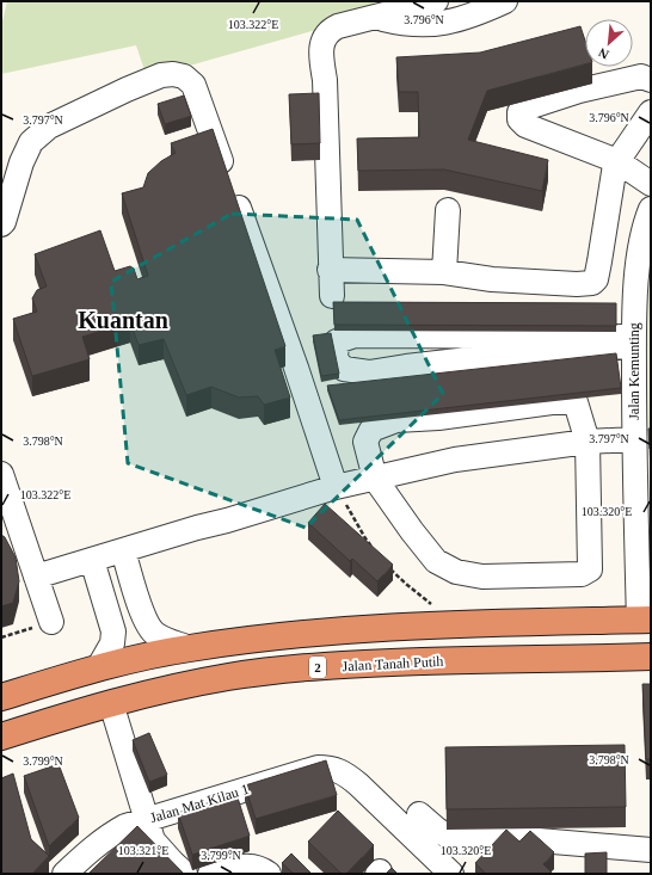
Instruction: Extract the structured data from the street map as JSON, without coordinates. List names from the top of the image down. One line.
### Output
{"streets":{"highway":["Jalan Tanah Putih","2"],"street":["Jalan Kemunting","Jalan Mat Kilau 1"]},"districts":["Kuantan"],"north":"bottom left","coordinates":["3.796°N","103.322°E","3.797°N","3.798°N","103.320°E","3.799°N","103.321°E"]}
